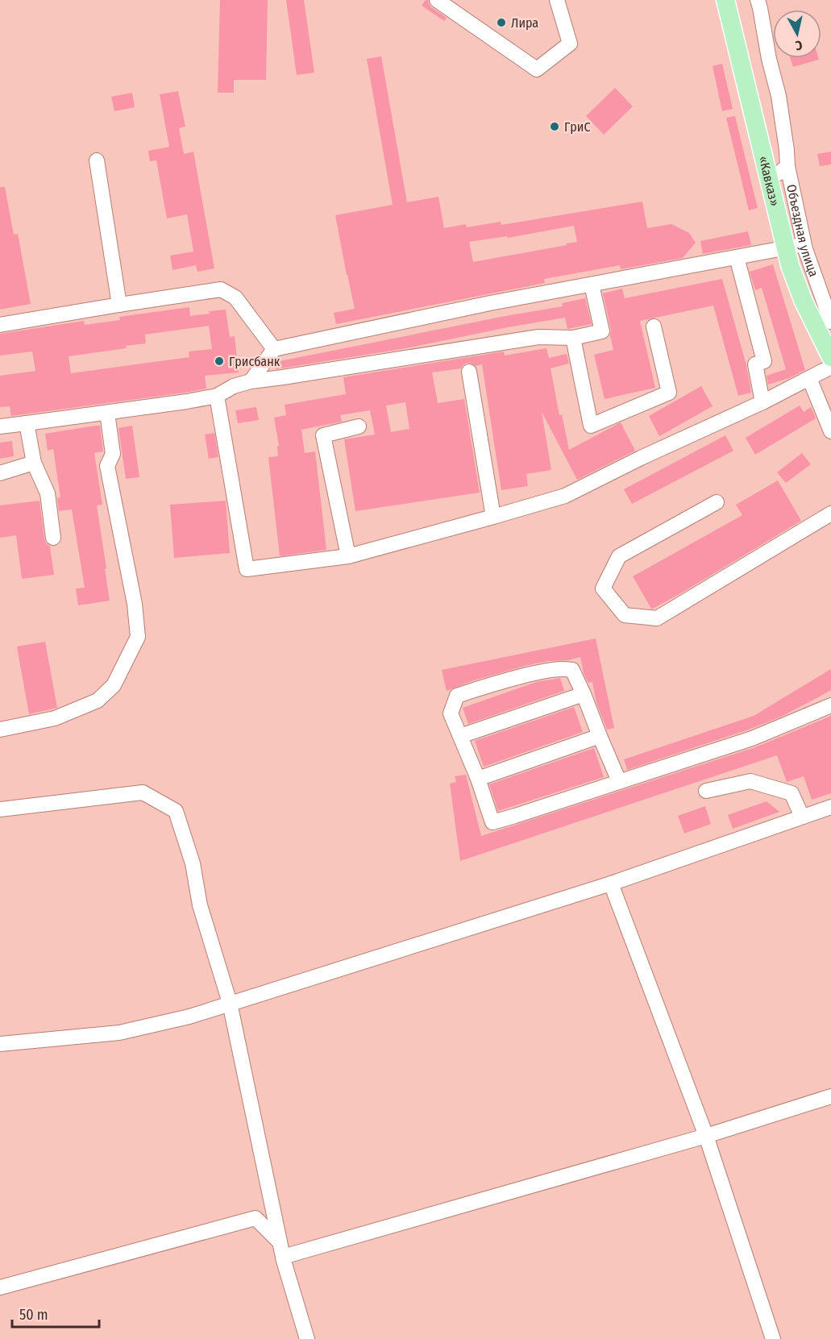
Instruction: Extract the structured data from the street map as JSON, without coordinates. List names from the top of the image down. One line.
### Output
{"streets":{"main road":["«Кавказ»"],"street":["Объездная улица"]},"crossings":[["«Кавказ»","Объездная улица"]],"places":["Лира","ГриС","Грисбанк"],"scale_bar":"50 m","north":"bottom"}
